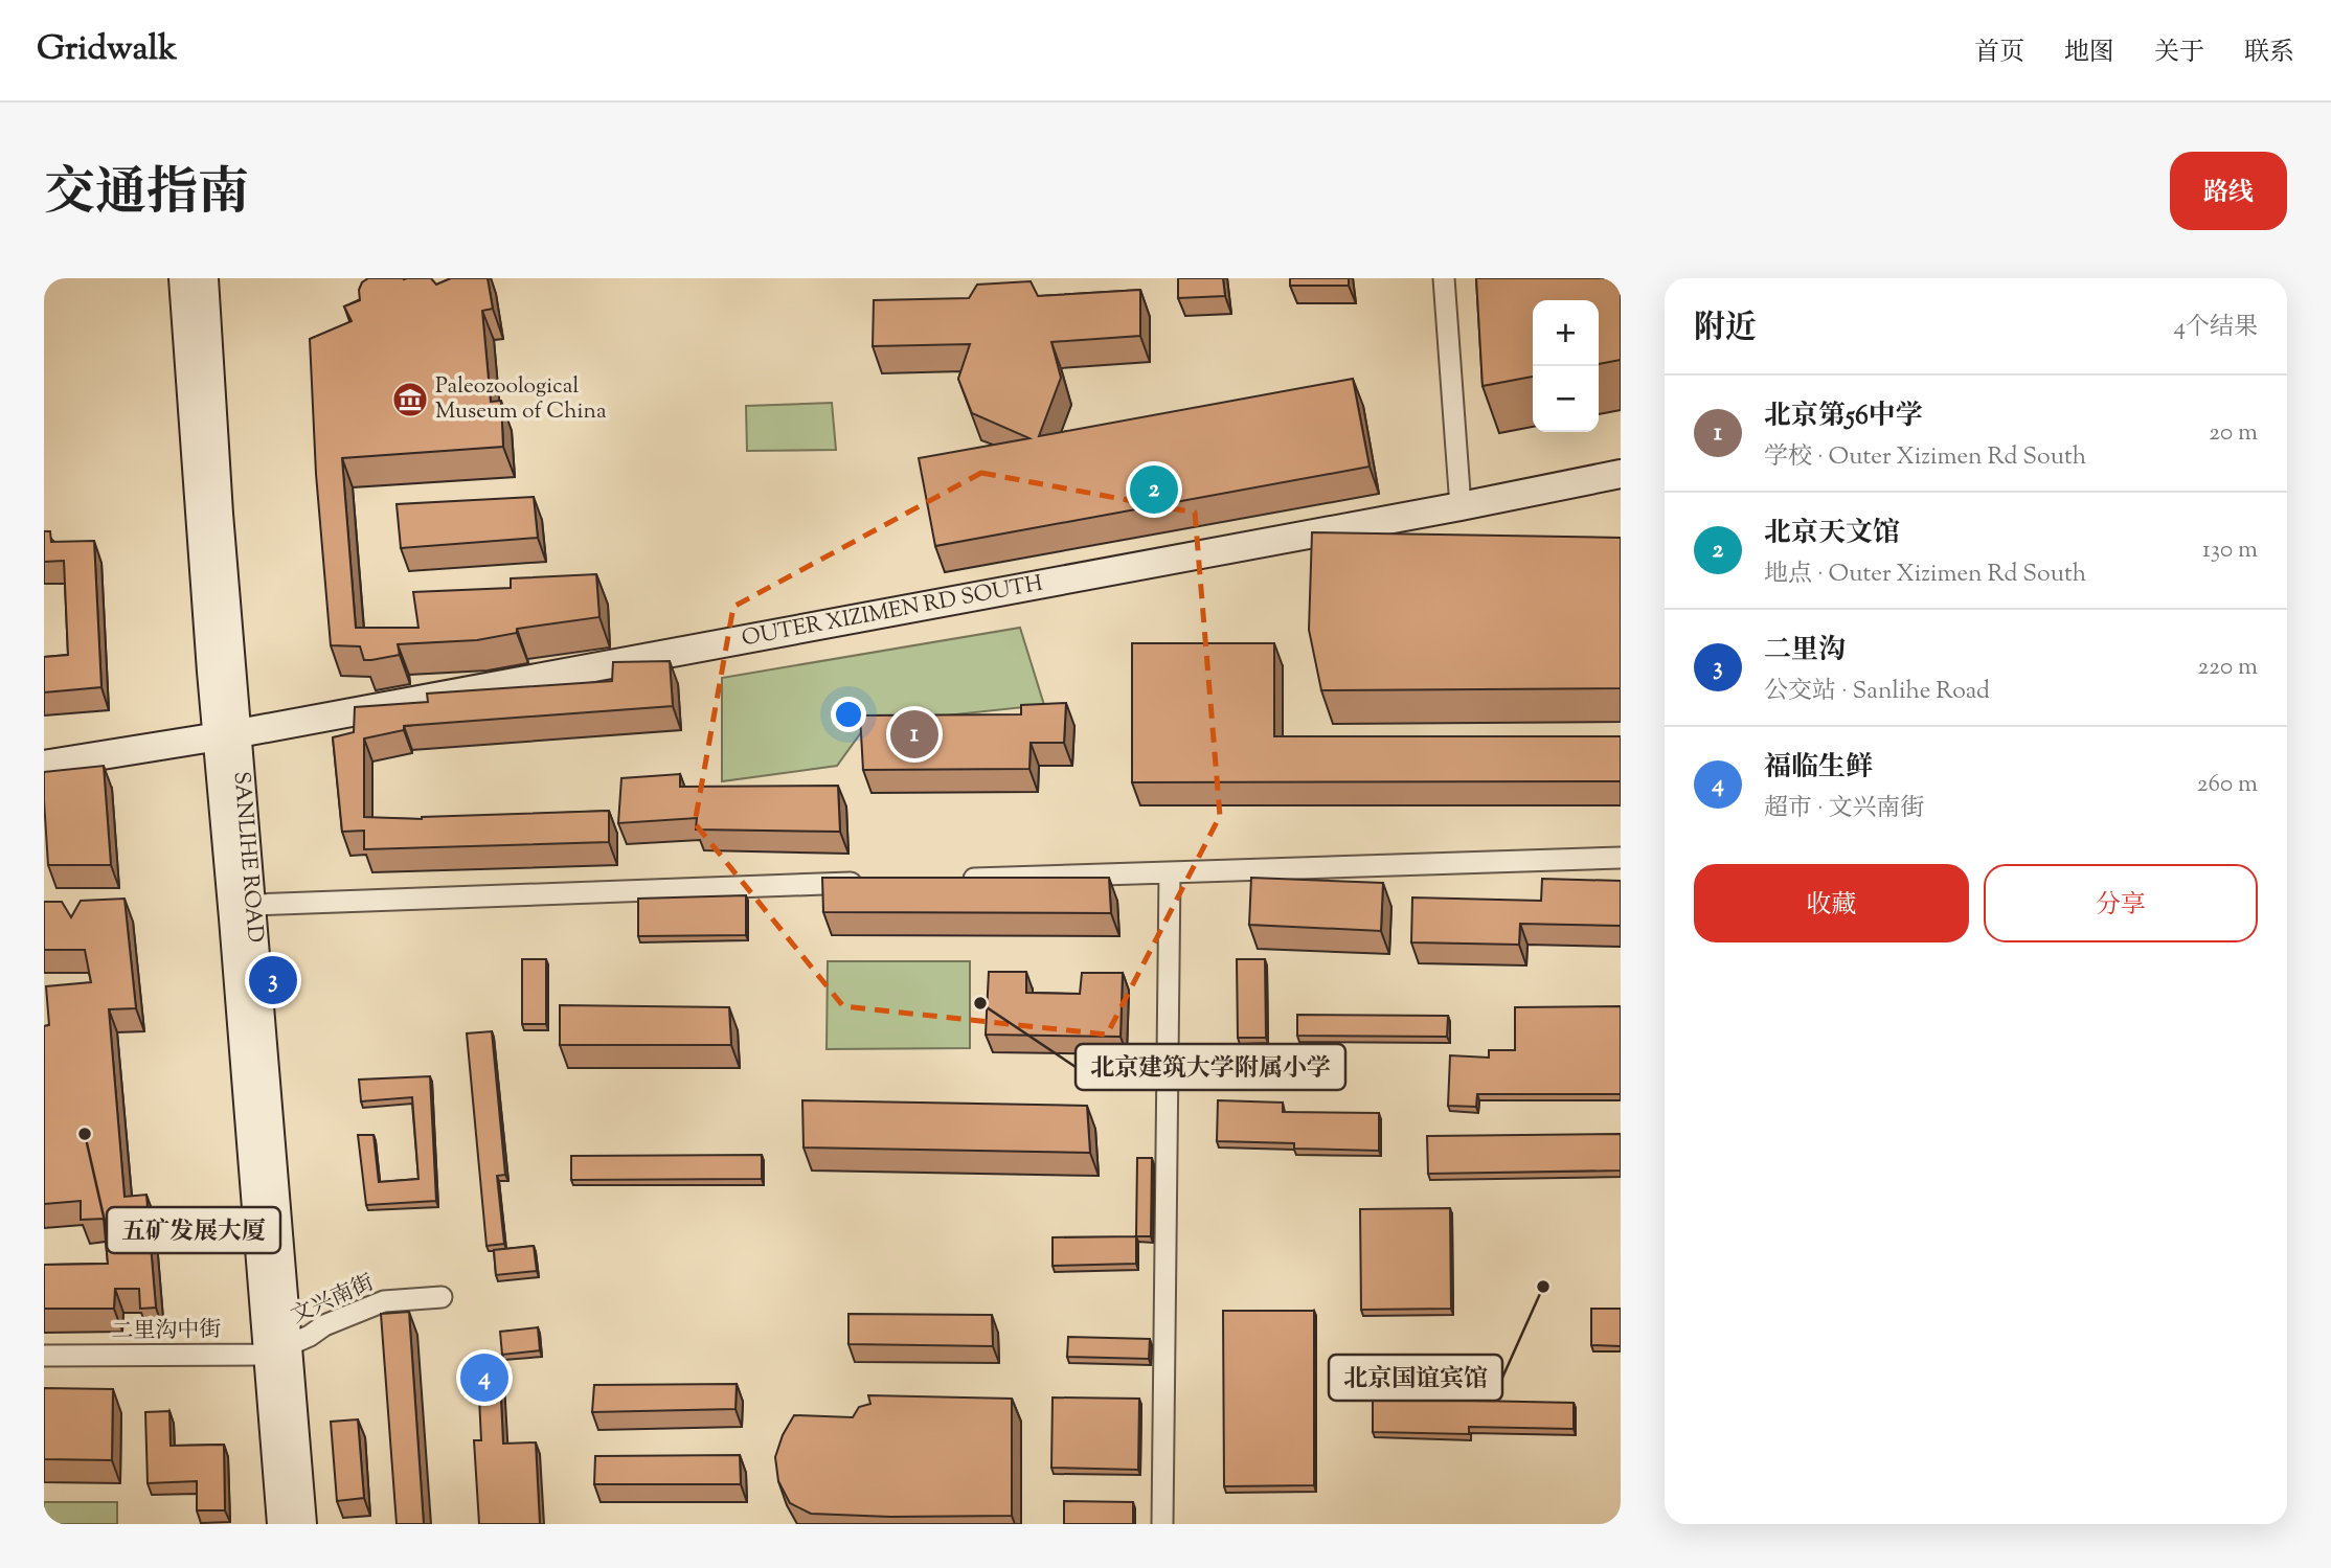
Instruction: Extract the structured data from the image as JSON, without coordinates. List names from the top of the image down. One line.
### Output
{"streets":{"main road":["OUTER XIZIMEN RD SOUTH","SANLIHE ROAD"],"street":["文兴南街","二里沟中街"]},"crossings":[["OUTER XIZIMEN RD SOUTH","SANLIHE ROAD"],["SANLIHE ROAD","文兴南街"],["SANLIHE ROAD","二里沟中街"],["文兴南街","二里沟中街"]],"places":{"museum":["Paleozoological Museum of China"],"other":["北京建筑大学附属小学","五矿发展大厦","北京国谊宾馆"]},"page":{"header":"Gridwalk","nav":["首页","地图","关于","联系"],"title":"交通指南","buttons":["路线",["收藏","分享"]],"heading":["附近","4个结果"],"map_buttons":["+","−"],"list":[{"mark":"1","name":"北京第56中学","note":"学校 · Outer Xizimen Rd South","value":"20 m"},{"mark":"2","name":"北京天文馆","note":"地点 · Outer Xizimen Rd South","value":"130 m"},{"mark":"3","name":"二里沟","note":"公交站 · Sanlihe Road","value":"220 m"},{"mark":"4","name":"福临生鲜","note":"超市 · 文兴南街","value":"260 m"}],"pins":["2","1","3","4"]}}
